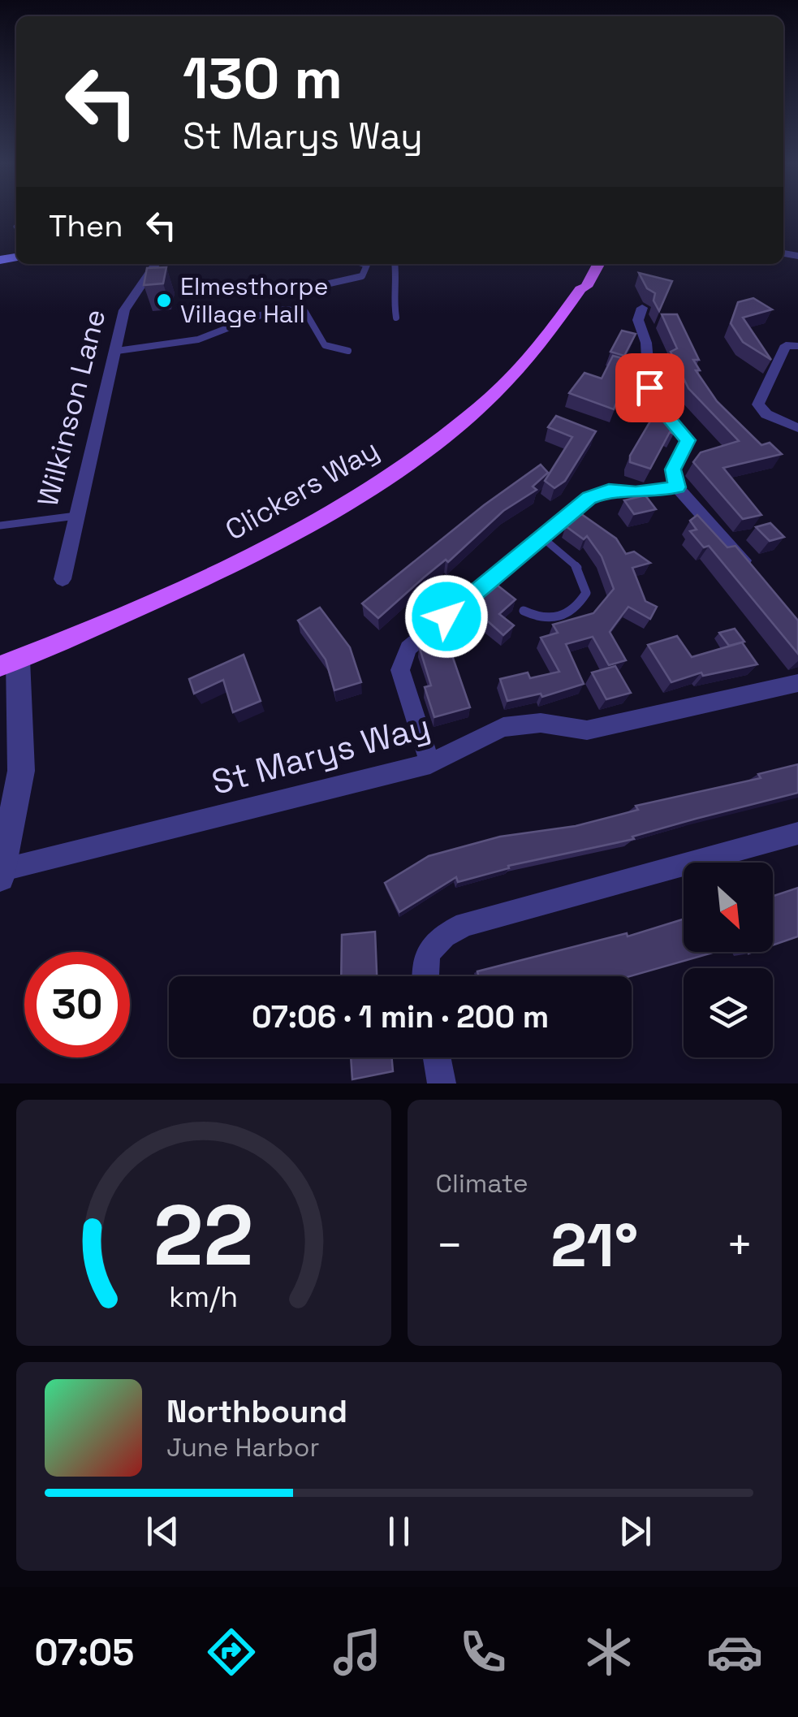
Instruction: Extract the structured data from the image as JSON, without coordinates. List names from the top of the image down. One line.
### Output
{"streets":{"main road":["Clickers Way"],"street":["Wilkinson Lane","St Marys Way"]},"places":["Elmesthorpe Village Hall"],"north":"bottom right","page":{"turn":["130 m","St Marys Way"],"then":"Then","limit":"30","trip":"07:06 · 1 min · 200 m","tile":"Climate","heat":["−","21°","+"],"song":["Northbound","June Harbor"],"tabs":"07:05","gauge":["22","km/h"]}}
